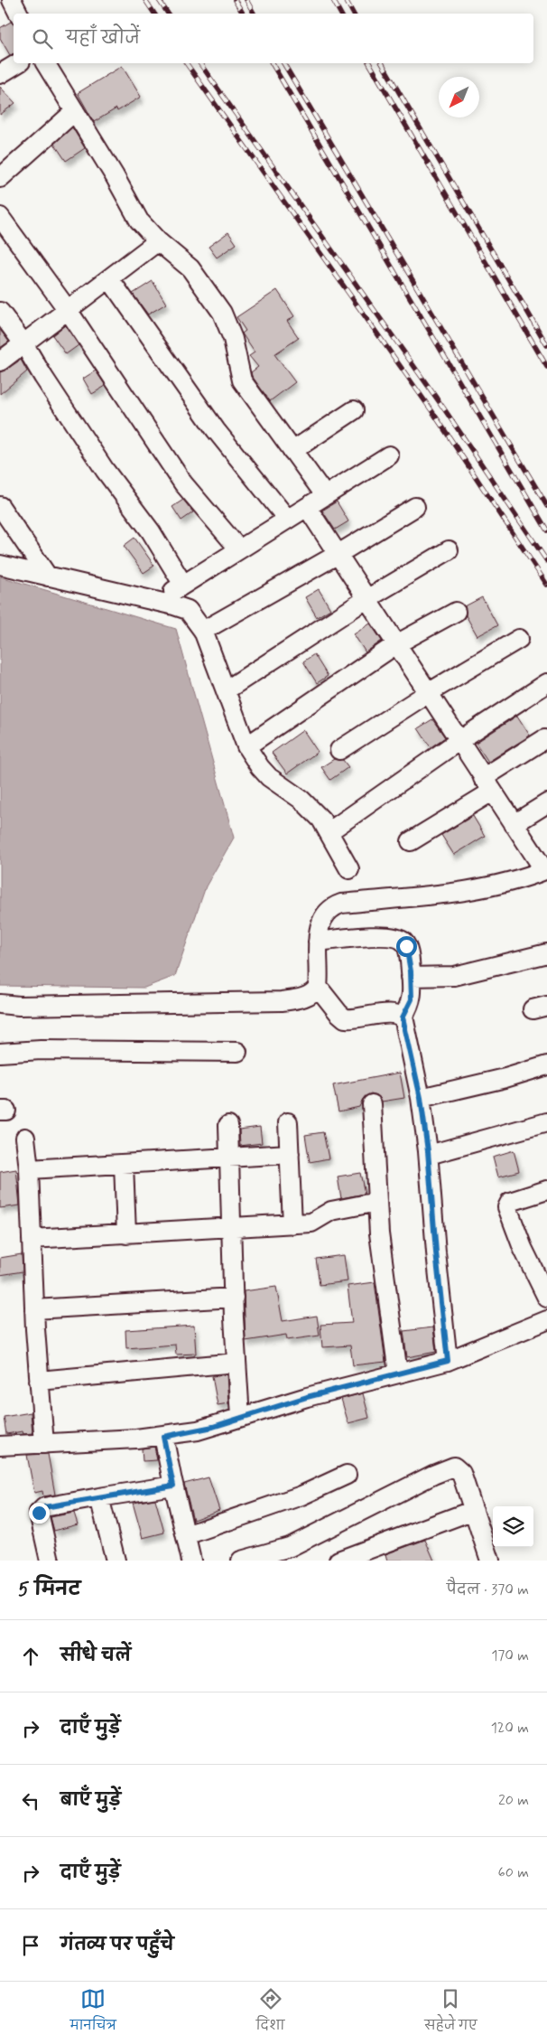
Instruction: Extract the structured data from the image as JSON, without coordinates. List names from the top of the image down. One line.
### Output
{"north":"bottom left","page":{"search":"यहाँ खोजें","heading":["5 मिनट","पैदल · 370 m"],"list":[["सीधे चलें","170 m"],["दाएँ मुड़ें","120 m"],["बाएँ मुड़ें","20 m"],["दाएँ मुड़ें","60 m"],"गंतव्य पर पहुँचे"],"nav":["मानचित्र","दिशा","सहेजे गए"]}}
